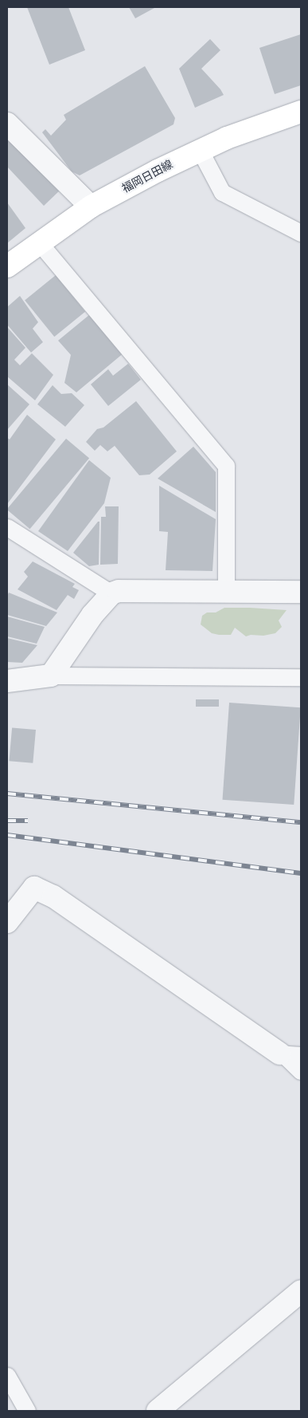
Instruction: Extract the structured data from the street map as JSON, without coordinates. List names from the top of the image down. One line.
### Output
{"streets":{"main road":["福岡日田線"]}}
